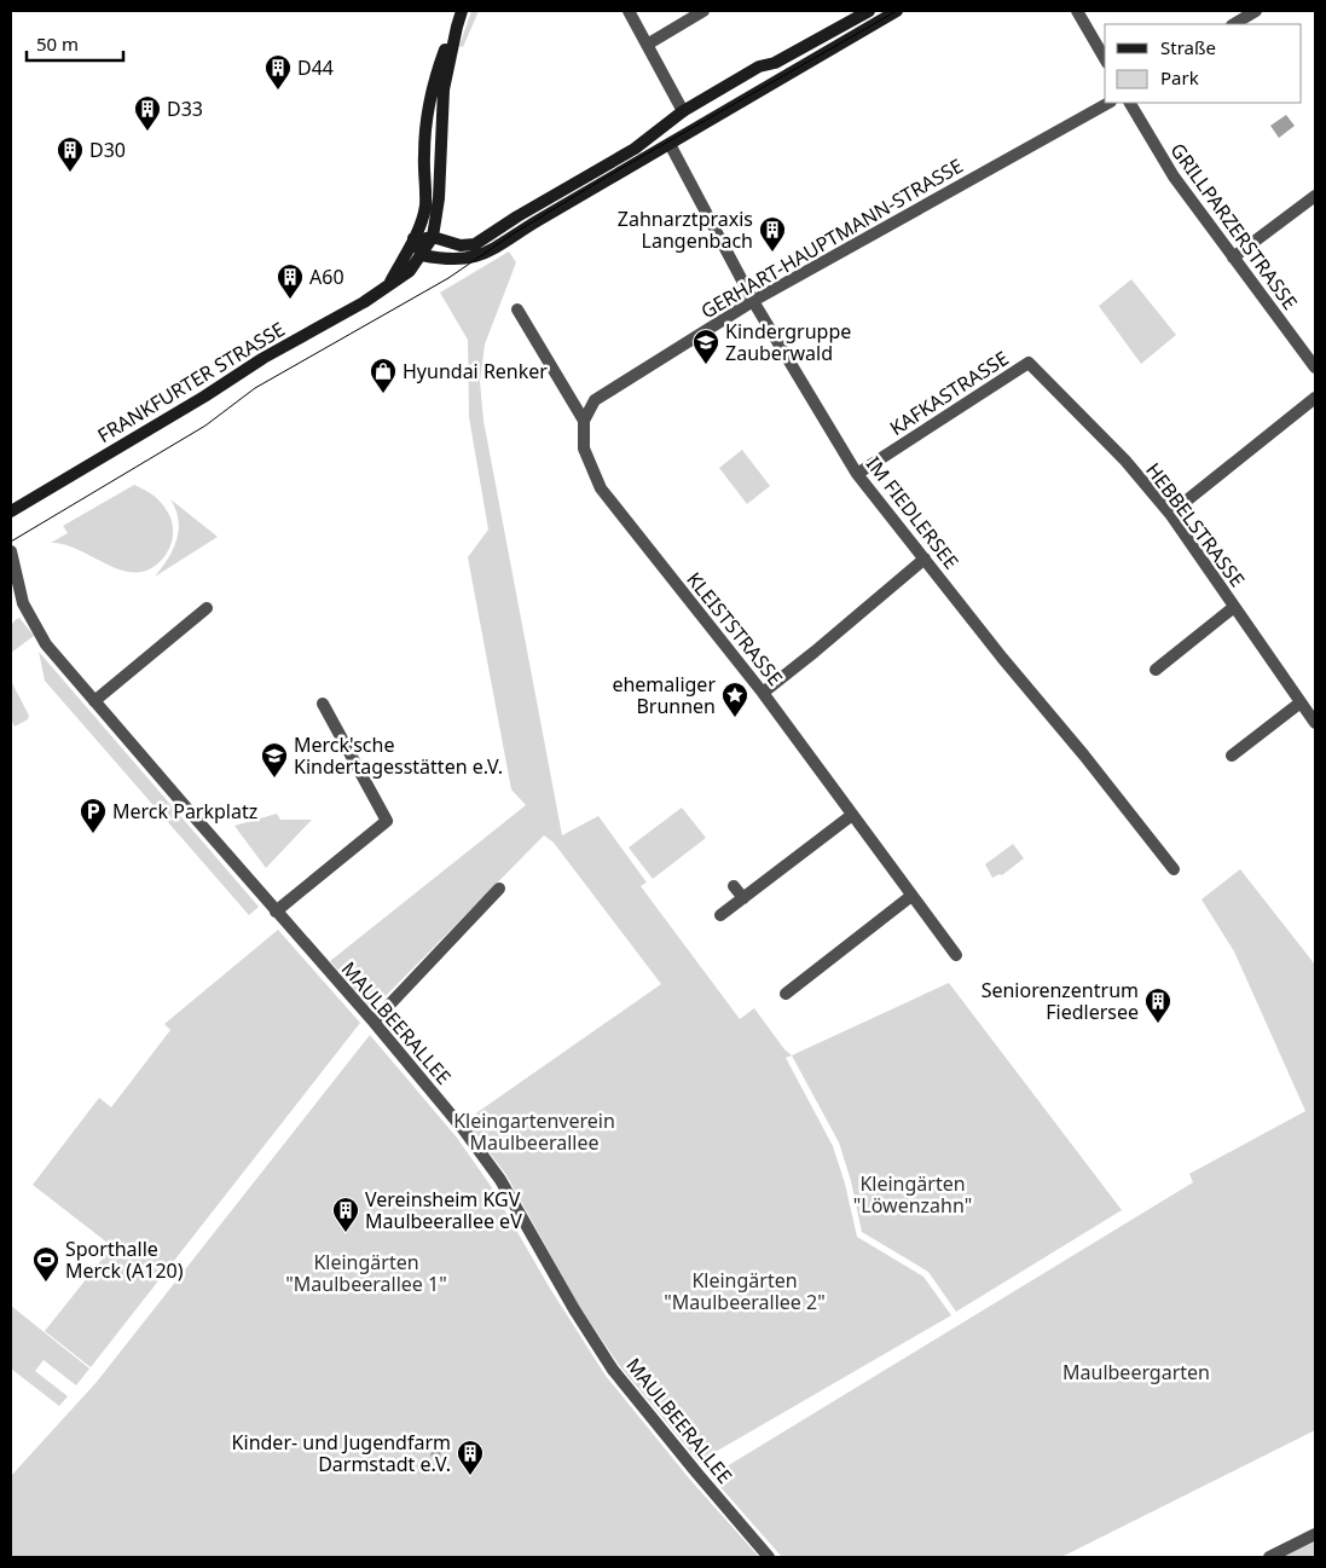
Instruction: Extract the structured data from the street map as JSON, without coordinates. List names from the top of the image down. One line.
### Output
{"streets":{"street":["GRILLPARZERSTRASSE","GERHART-HAUPTMANN-STRASSE","FRANKFURTER STRASSE","KAFKASTRASSE","IM FIEDLERSEE","HEBBELSTRASSE","KLEISTSTRASSE","MAULBEERALLEE"]},"crossings":[["GERHART-HAUPTMANN-STRASSE","IM FIEDLERSEE"],["GERHART-HAUPTMANN-STRASSE","KLEISTSTRASSE"],["KAFKASTRASSE","IM FIEDLERSEE"],["KAFKASTRASSE","HEBBELSTRASSE"]],"parks":["Kleingartenverein Maulbeerallee","Kleingärten \"Löwenzahn\"","Kleingärten \"Maulbeerallee 1\"","Kleingärten \"Maulbeerallee 2\"","Maulbeergarten"],"places":{"building":["D44","D33","D30","Zahnarztpraxis Langenbach","A60","Seniorenzentrum Fiedlersee","Vereinsheim KGV Maulbeerallee eV","Kinder- und Jugendfarm Darmstadt e.V."],"school or university":["Kindergruppe Zauberwald","Merck'sche Kindertagesstätten e.V."],"shop":["Hyundai Renker"],"place":["ehemaliger Brunnen"],"parking":["Merck Parkplatz"],"sports":["Sporthalle Merck (A120)"]},"legend":["Straße","Park"],"scale_bar":"50 m"}
